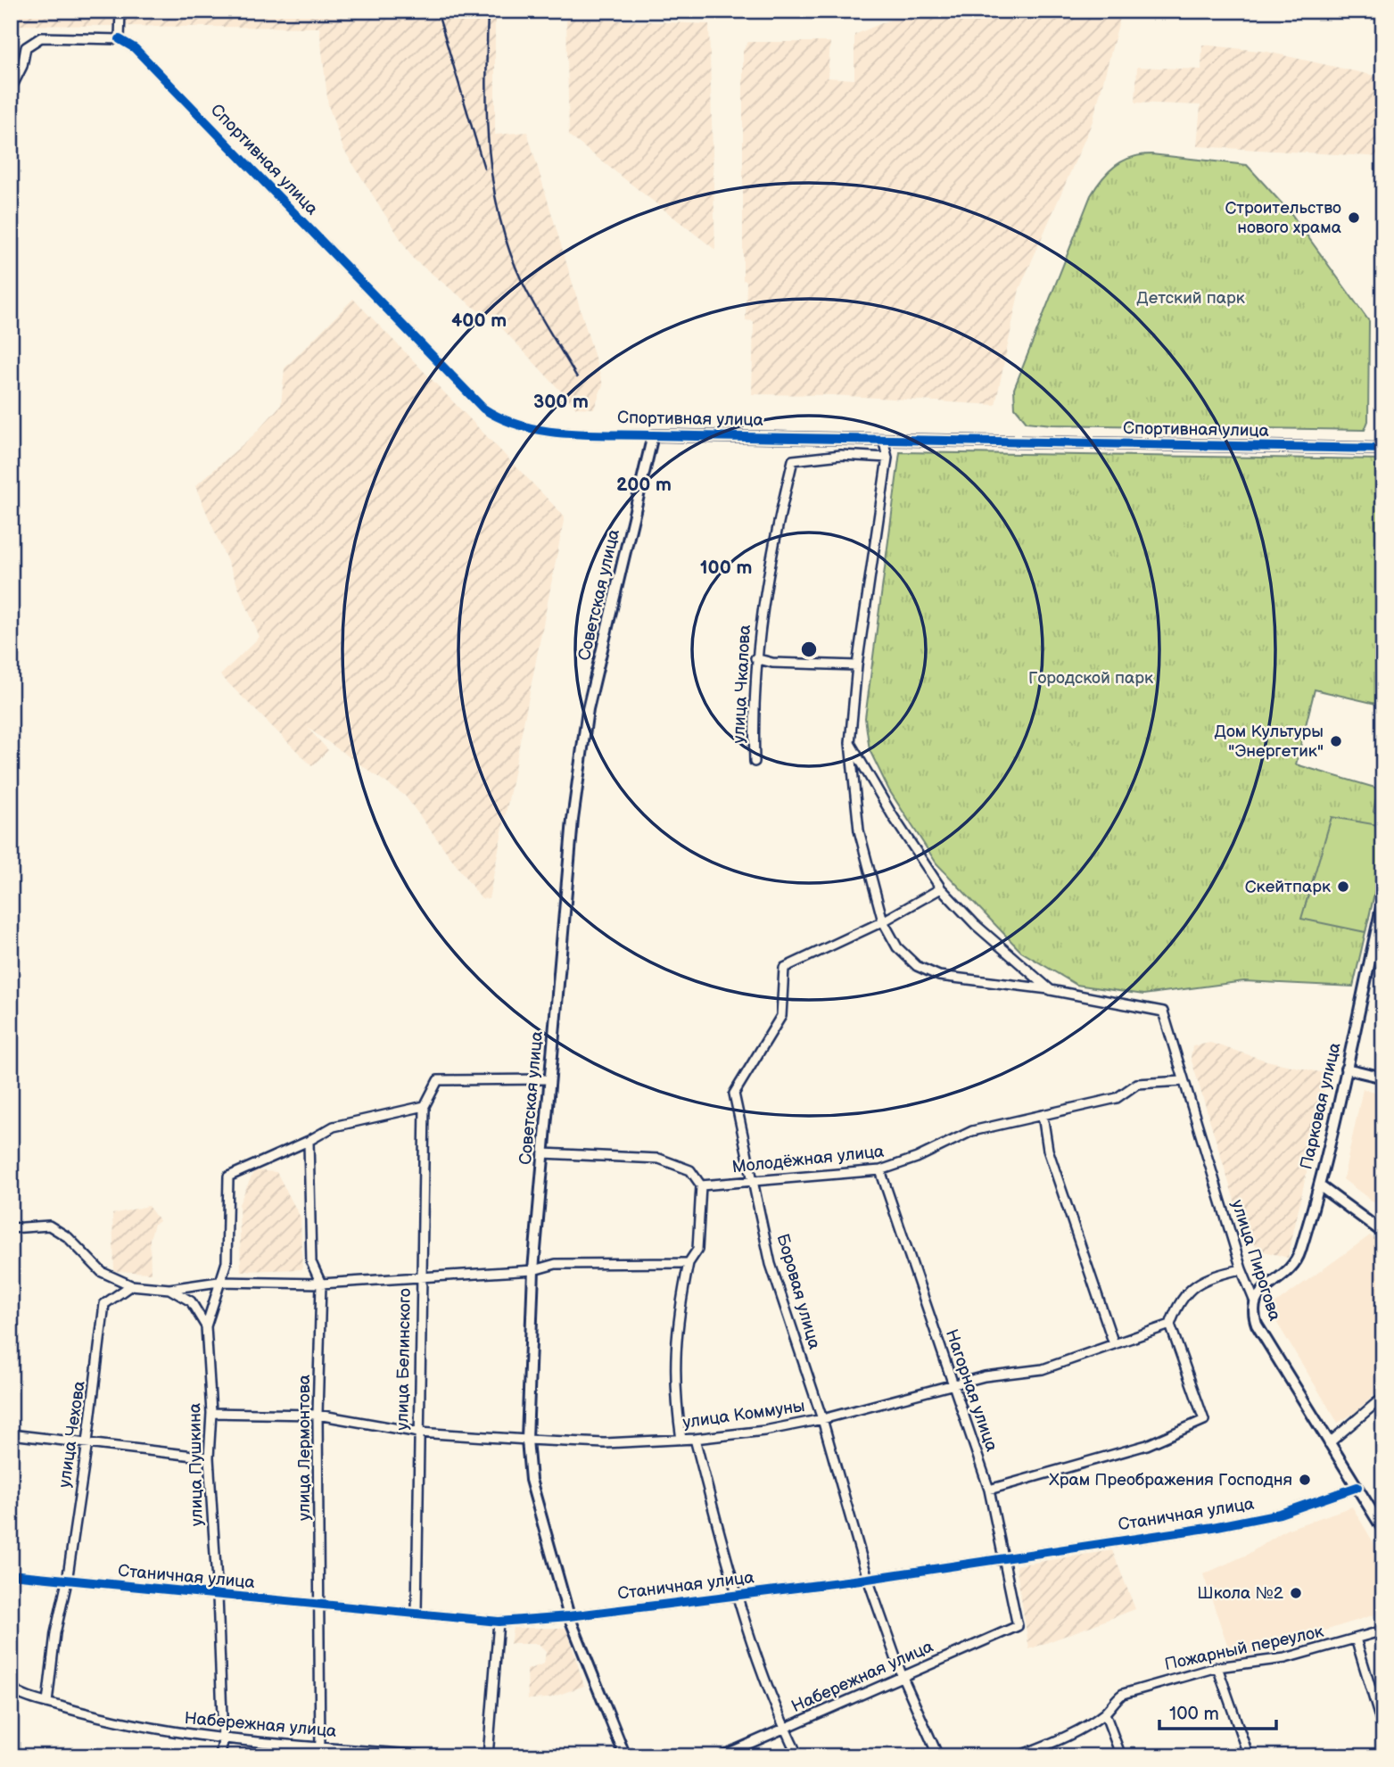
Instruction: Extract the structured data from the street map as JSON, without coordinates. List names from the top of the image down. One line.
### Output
{"streets":{"street":["Спортивная улица","Советская улица","улица Чкалова","Парковая улица","Молодёжная улица","улица Пирогова","Боровая улица","улица Белинского","Нагорная улица","улица Коммуны","улица Чехова","улица Лермонтова","улица Пушкина","Станичная улица","Пожарный переулок","Набережная улица"]},"crossings":[["Спортивная улица","Советская улица"],["Советская улица","улица Коммуны"],["Советская улица","Станичная улица"],["Парковая улица","улица Пирогова"],["Молодёжная улица","улица Пирогова"],["Молодёжная улица","Боровая улица"],["Молодёжная улица","Нагорная улица"],["улица Пирогова","Станичная улица"],["Боровая улица","улица Коммуны"],["Боровая улица","Станичная улица"],["Боровая улица","Набережная улица"],["улица Белинского","улица Коммуны"],["улица Белинского","Станичная улица"],["Нагорная улица","улица Коммуны"],["Нагорная улица","Станичная улица"],["Нагорная улица","Набережная улица"],["улица Коммуны","улица Лермонтова"],["улица Коммуны","улица Пушкина"],["улица Чехова","Станичная улица"],["улица Чехова","Набережная улица"],["улица Лермонтова","улица Пушкина"],["улица Лермонтова","Станичная улица"],["улица Лермонтова","Набережная улица"],["улица Пушкина","Станичная улица"],["улица Пушкина","Набережная улица"]],"parks":["Детский парк","Городской парк"],"places":["Строительство нового храма","Дом Культуры \"Энергетик\"","Скейтпарк","Храм Преображения Господня","Школа №2"],"scale_bar":"100 m","rings":["400 m","300 m","200 m","100 m"]}
